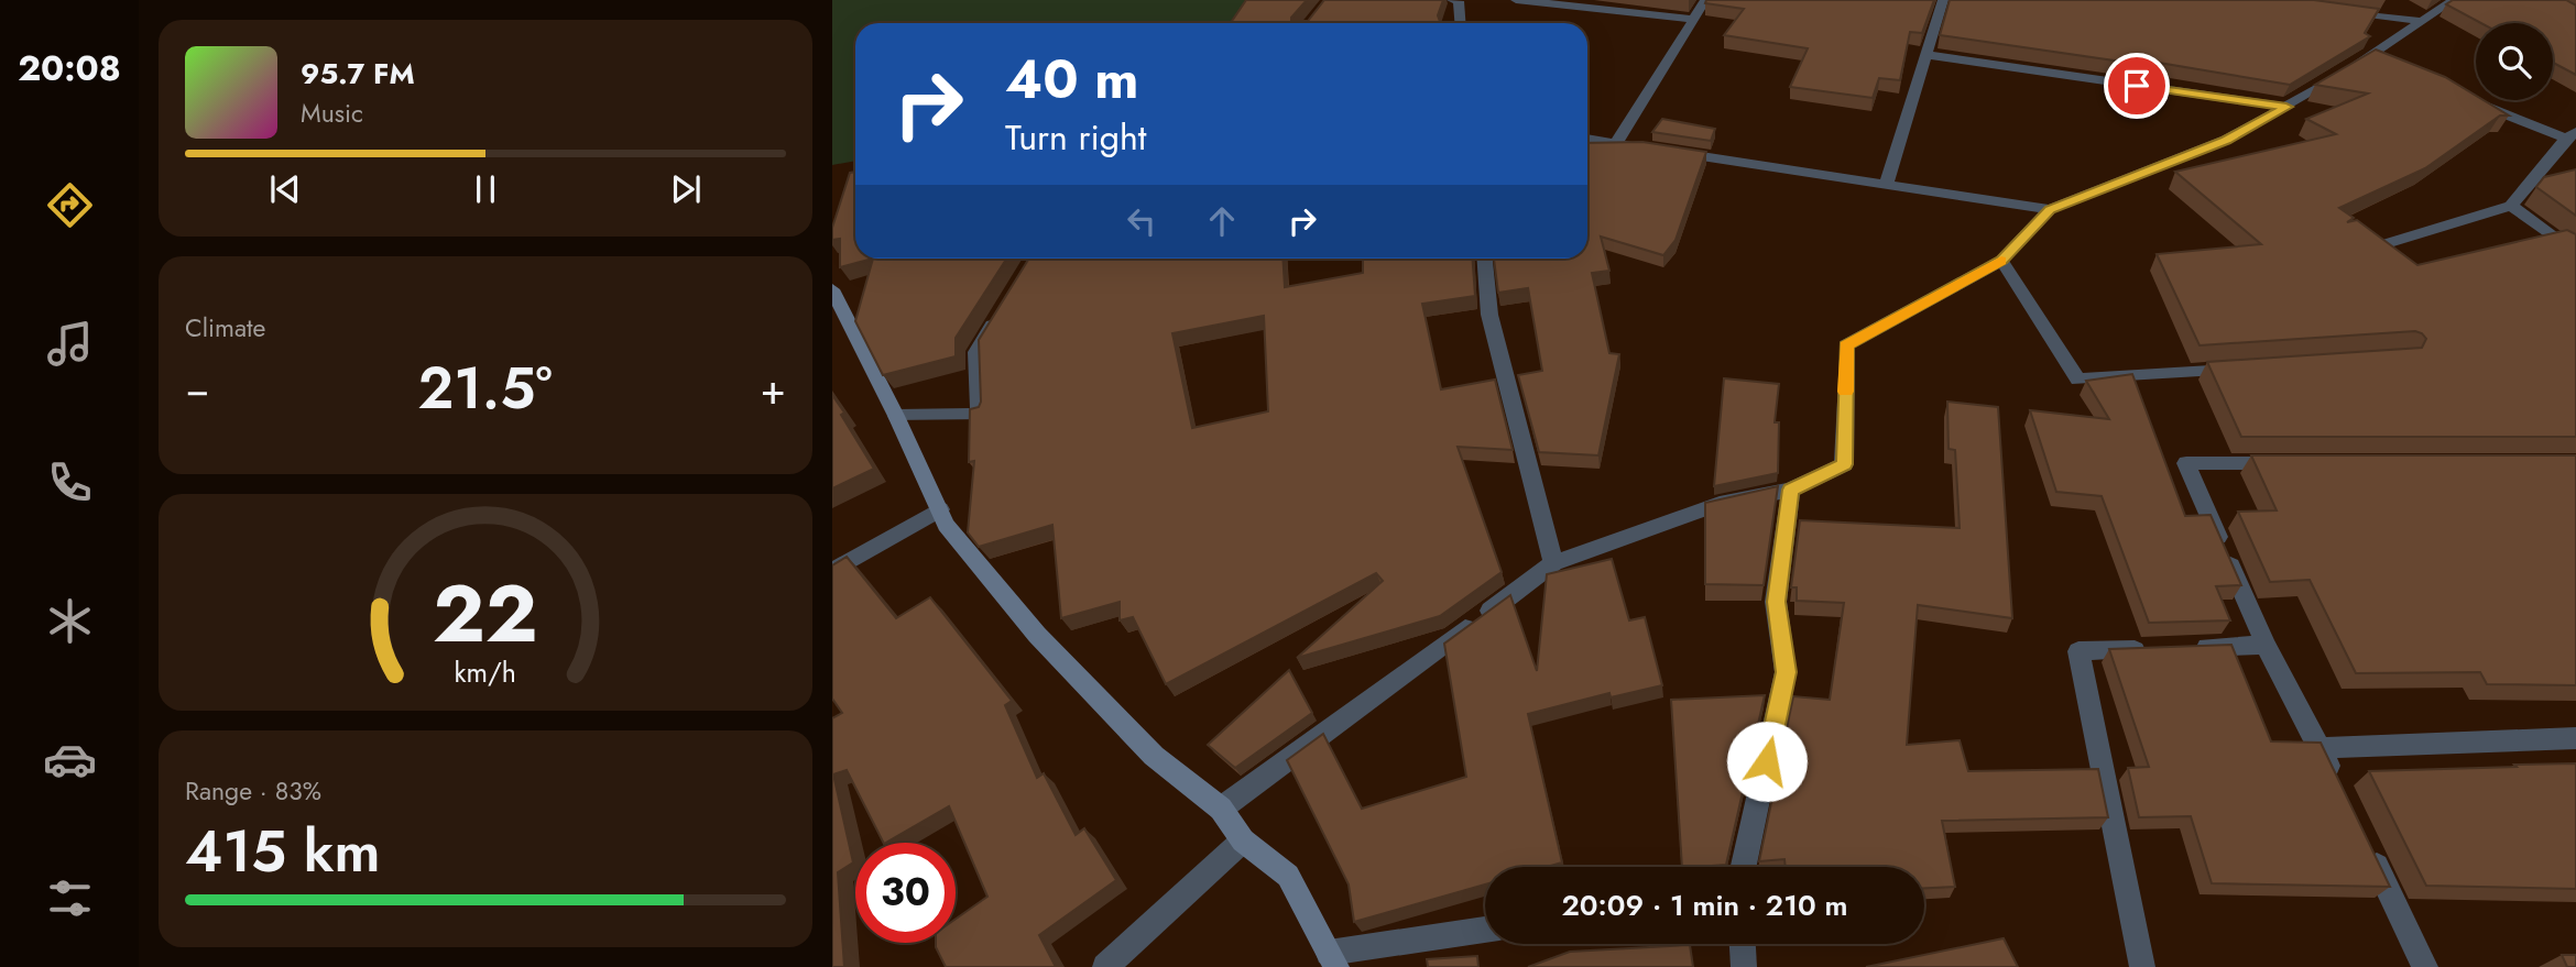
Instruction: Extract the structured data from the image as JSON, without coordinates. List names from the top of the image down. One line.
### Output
{"page":{"tabs":"20:08","turn":["40 m","Turn right"],"song":["95.7 FM","Music"],"tile":["Climate",["Range · 83%","415 km"]],"heat":["−","21.5°","+"],"limit":"30","trip":"20:09 · 1 min · 210 m","gauge":["22","km/h"]}}
